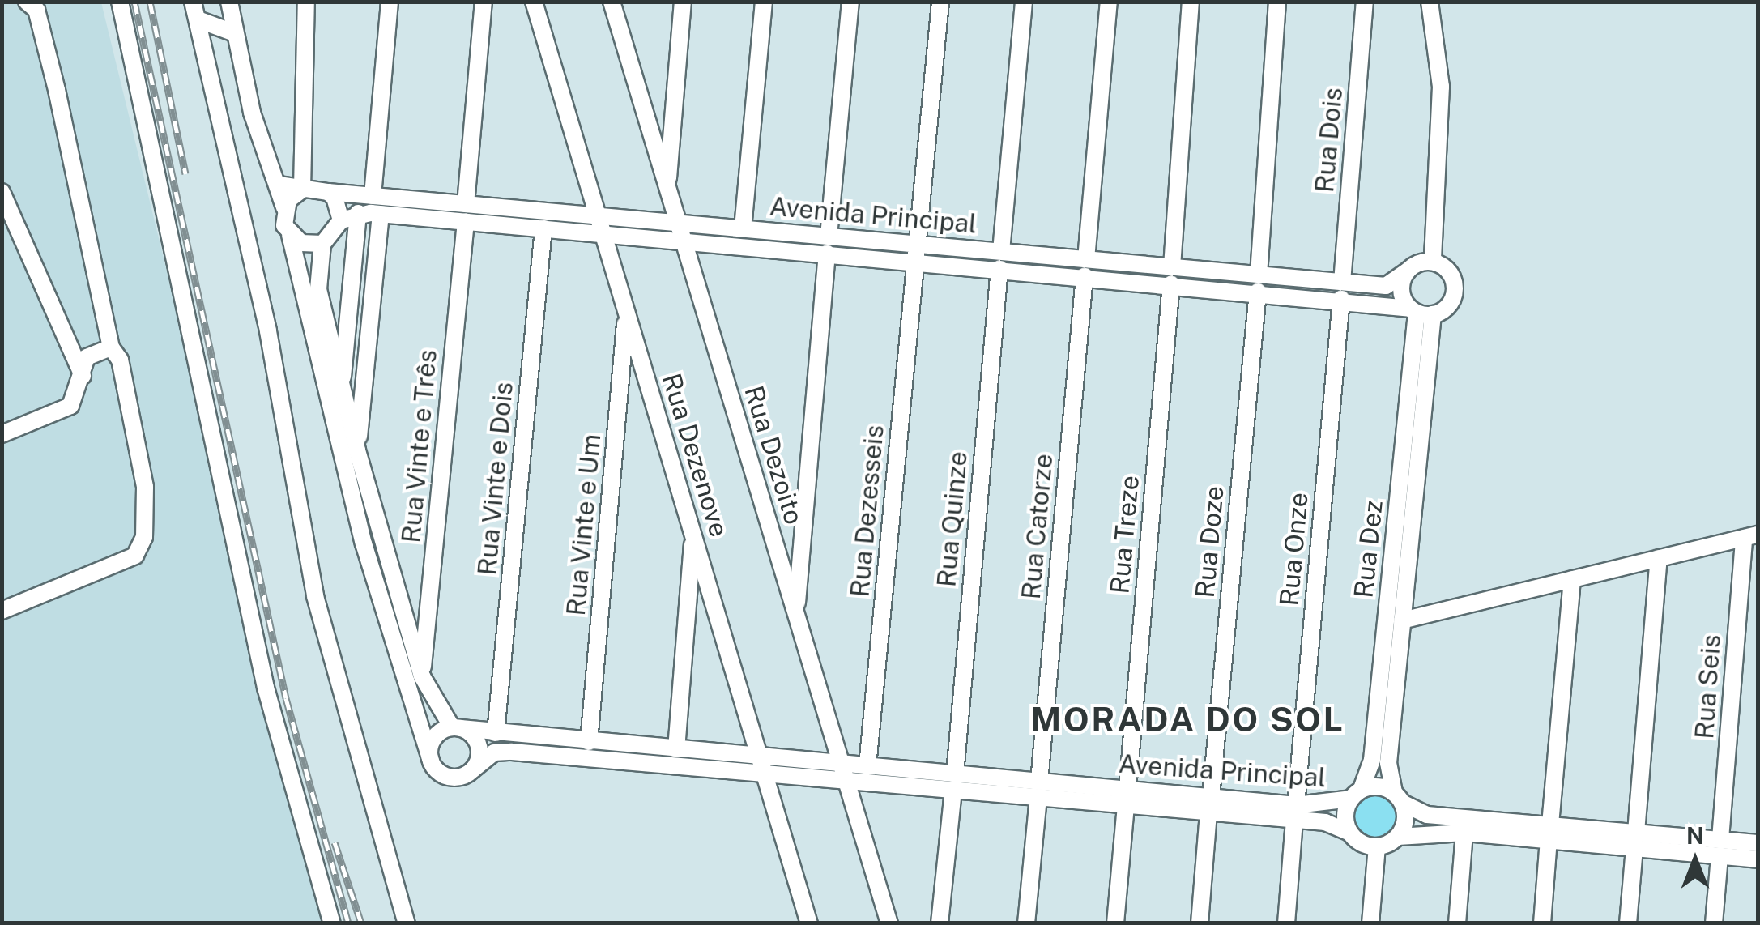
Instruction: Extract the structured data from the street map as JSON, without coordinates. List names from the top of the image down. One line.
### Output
{"streets":{"street":["Rua Dois","Avenida Principal","Rua Vinte e Três","Rua Dezenove","Rua Dezoito","Rua Vinte e Dois","Rua Dezesseis","Rua Quinze","Rua Vinte e Um","Rua Catorze","Rua Treze","Rua Doze","Rua Onze","Rua Dez","Rua Seis"]},"crossings":[["Rua Dois","Avenida Principal"],["Rua Dois","Rua Onze"],["Avenida Principal","Rua Vinte e Três"],["Avenida Principal","Rua Dezenove"],["Avenida Principal","Rua Dezoito"],["Avenida Principal","Rua Vinte e Dois"],["Avenida Principal","Rua Dezesseis"],["Avenida Principal","Rua Quinze"],["Avenida Principal","Rua Vinte e Um"],["Avenida Principal","Rua Catorze"],["Avenida Principal","Rua Treze"],["Avenida Principal","Rua Doze"],["Avenida Principal","Rua Onze"],["Avenida Principal","Rua Dez"],["Rua Dezenove","Rua Vinte e Um"]],"districts":["MORADA DO SOL"],"north":"top"}
